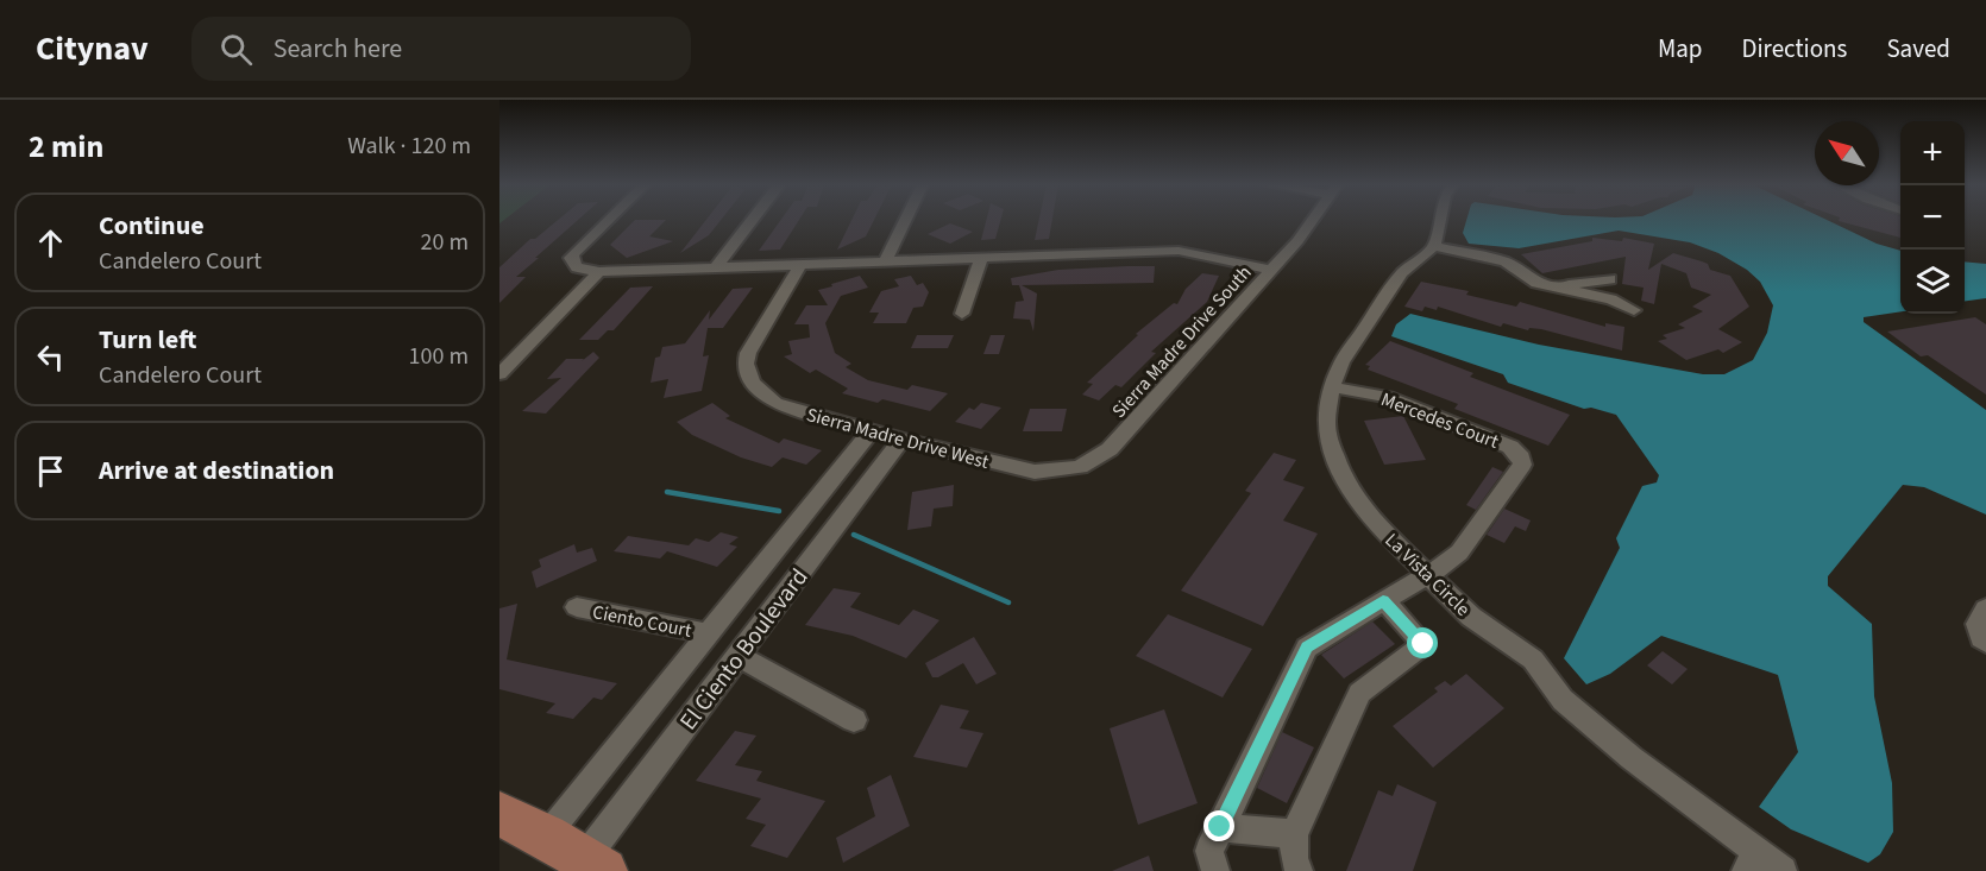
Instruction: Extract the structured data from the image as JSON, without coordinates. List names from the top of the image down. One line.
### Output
{"streets":{"street":["Sierra Madre Drive South","Mercedes Court","Sierra Madre Drive West","La Vista Circle","Ciento Court","El Ciento Boulevard"]},"crossings":[["Sierra Madre Drive South","Sierra Madre Drive West"],["Mercedes Court","La Vista Circle"],["Sierra Madre Drive West","El Ciento Boulevard"],["Ciento Court","El Ciento Boulevard"]],"north":"top left","page":{"header":"Citynav","search":"Search here","nav":["Map","Directions","Saved"],"heading":["2 min","Walk · 120 m"],"map_buttons":["+","−"],"list":[["Continue","Candelero Court","20 m"],["Turn left","Candelero Court","100 m"],"Arrive at destination"]}}
